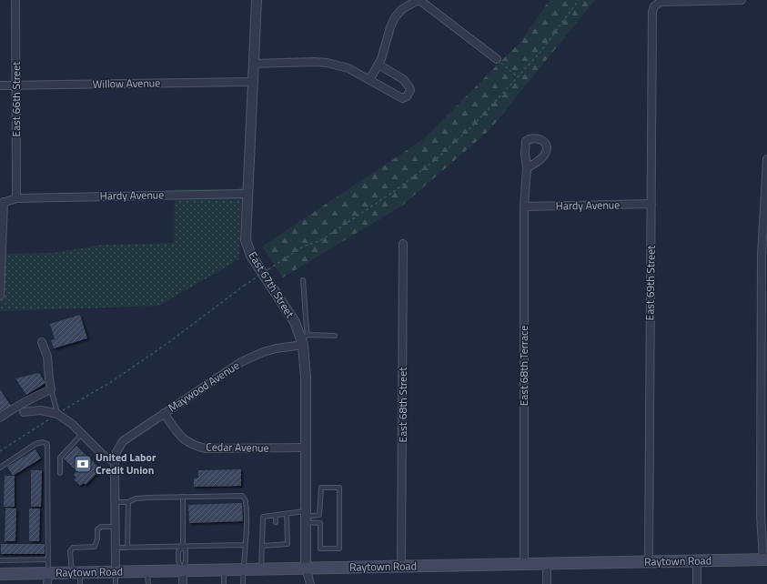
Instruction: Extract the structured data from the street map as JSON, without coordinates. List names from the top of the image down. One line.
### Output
{"streets":{"main road":["Raytown Road"],"street":["Willow Avenue","East 66th Street","Hardy Avenue","East 69th Street","East 67th Street","East 68th Terrace","Maywood Avenue","East 68th Street","Cedar Avenue"]},"crossings":[["Willow Avenue","East 66th Street"],["Willow Avenue","East 67th Street"],["East 66th Street","Hardy Avenue"],["Hardy Avenue","East 69th Street"],["Hardy Avenue","East 67th Street"],["Hardy Avenue","East 68th Terrace"],["East 69th Street","Raytown Road"],["East 67th Street","Maywood Avenue"],["East 67th Street","Cedar Avenue"],["East 67th Street","Raytown Road"],["East 68th Terrace","Raytown Road"],["Maywood Avenue","Cedar Avenue"],["East 68th Street","Raytown Road"]],"places":{"bank":["United Labor Credit Union"]}}
